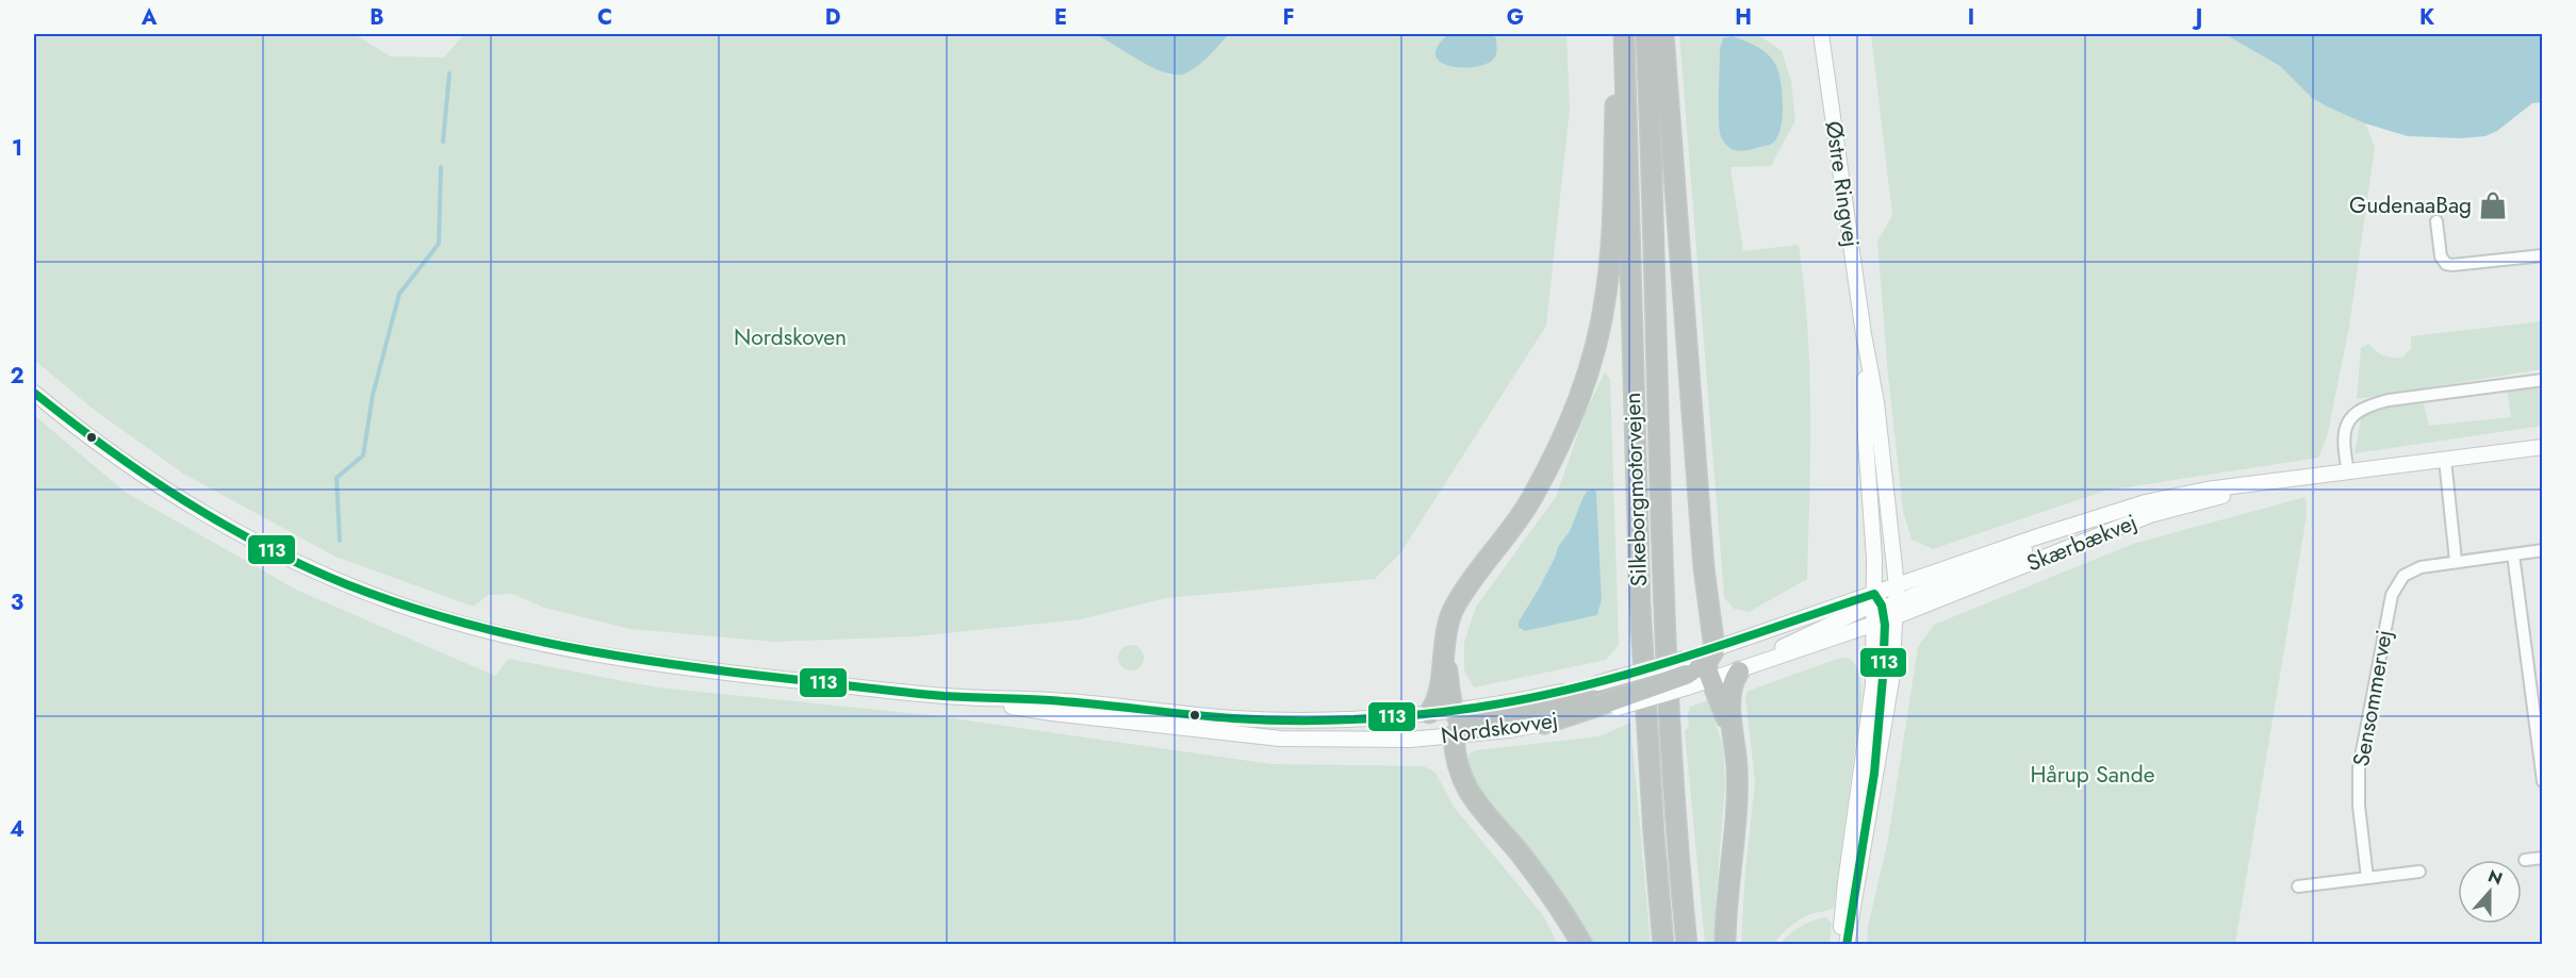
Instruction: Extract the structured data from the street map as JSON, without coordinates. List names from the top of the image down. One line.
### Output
{"streets":{"highway":["Silkeborgmotorvejen"],"street":["Østre Ringvej","Skærbækvej","Sensommervej","Nordskovvej"]},"crossings":[["Østre Ringvej","Skærbækvej"]],"parks":["Nordskoven","Hårup Sande"],"places":{"shop":["GudenaaBag"]},"lines":["transit line 113"],"north":"top","grid":{"columns":["A","B","C","D","E","F","G","H","I","J","K"],"rows":["1","2","3","4"]}}
